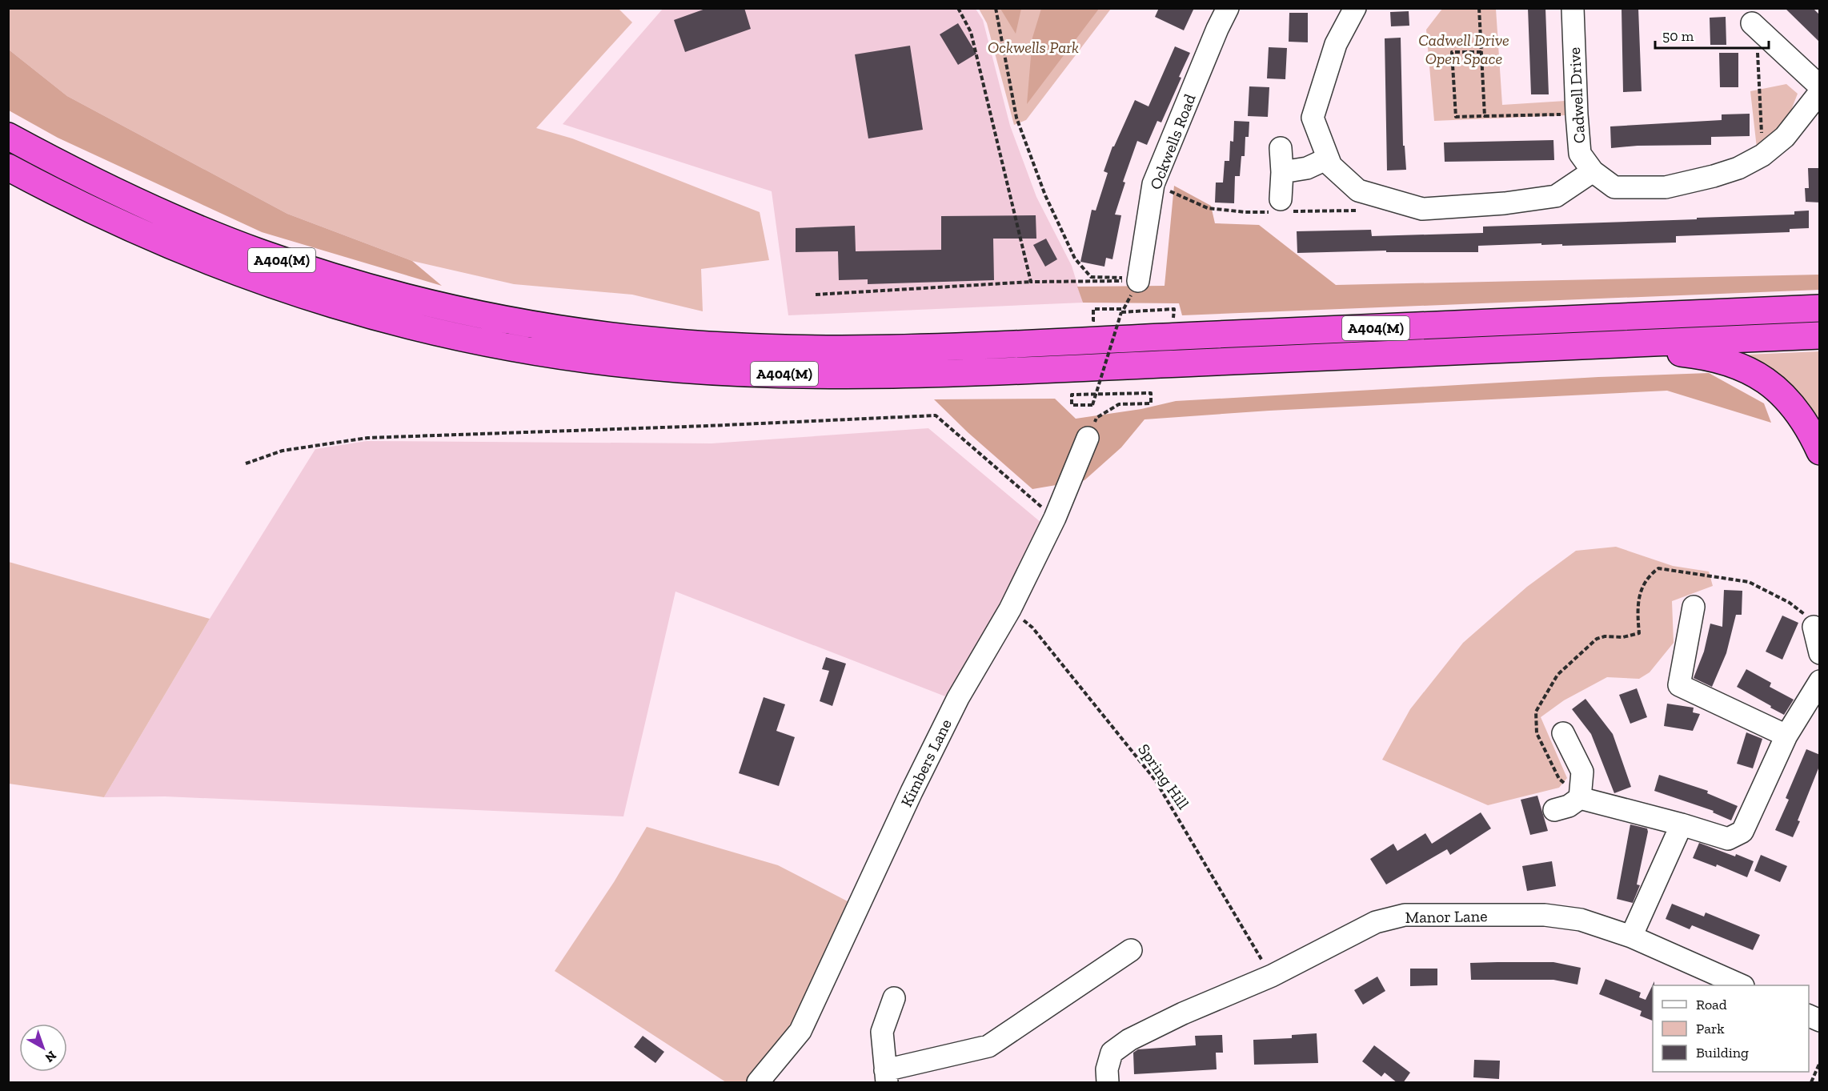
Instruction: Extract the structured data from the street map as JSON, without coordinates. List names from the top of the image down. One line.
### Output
{"streets":{"highway":["A404(M)"],"street":["Cadwell Drive","Ockwells Road","Kimbers Lane","Manor Lane"],"path":["Spring Hill"]},"crossings":[["Kimbers Lane","Spring Hill"],["Spring Hill","Manor Lane"]],"parks":["Cadwell Drive Open Space","Ockwells Park"],"legend":["Road","Park","Building"],"scale_bar":"50 m","north":"bottom right"}
